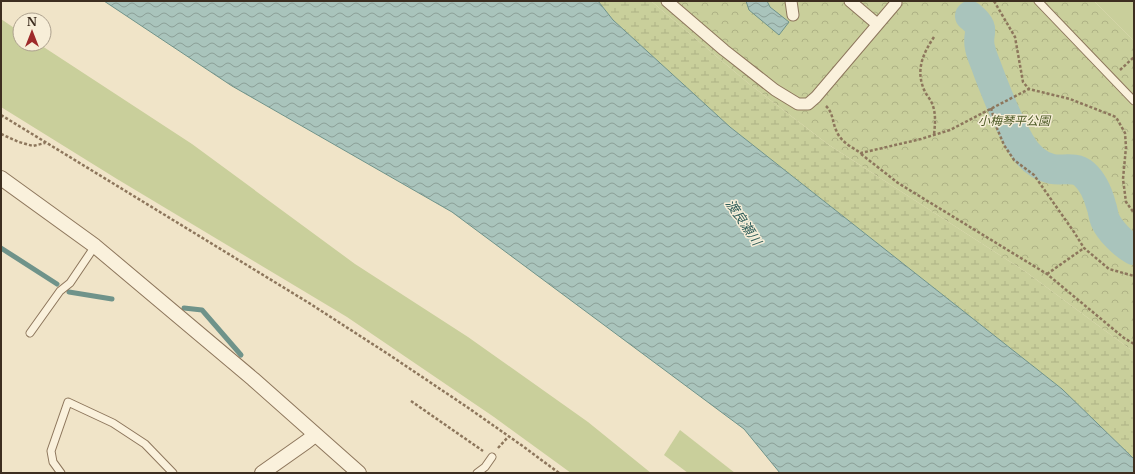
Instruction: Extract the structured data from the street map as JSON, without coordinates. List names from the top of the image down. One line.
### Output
{"water":["渡良瀬川"],"parks":["小梅琴平公園"],"north":"top"}
